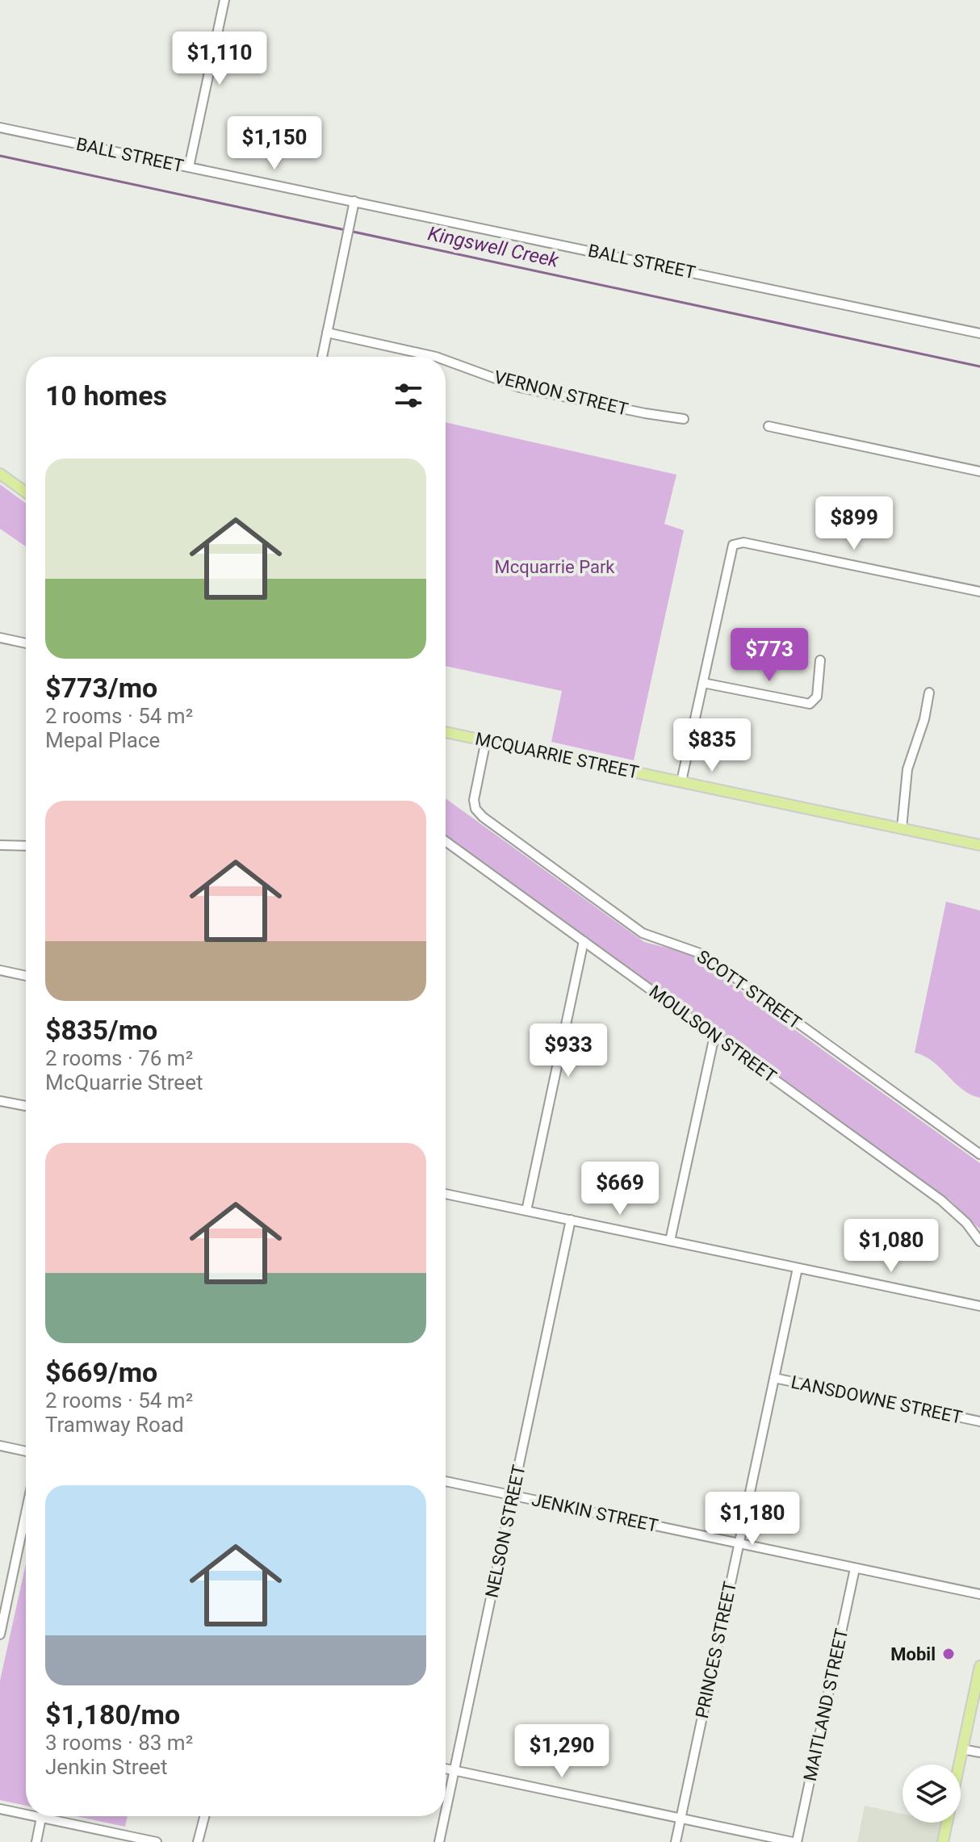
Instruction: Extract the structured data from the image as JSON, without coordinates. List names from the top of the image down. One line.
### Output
{"streets":{"main road":["MCQUARRIE STREET"],"street":["BALL STREET","VERNON STREET","SCOTT STREET","MOULSON STREET","LANSDOWNE STREET","JENKIN STREET","NELSON STREET","PRINCES STREET","MAITLAND STREET"]},"crossings":[["MCQUARRIE STREET","SCOTT STREET"],["LANSDOWNE STREET","PRINCES STREET"],["JENKIN STREET","NELSON STREET"],["JENKIN STREET","PRINCES STREET"],["JENKIN STREET","MAITLAND STREET"]],"water":["Kingswell Creek"],"parks":["Mcquarrie Park"],"places":["Mobil"],"page":{"price":["$1,110","$1,150","$899","$773","$835","$933","$669","$1,080","$1,180","$1,290"],"heading":"10 homes","list":[{"name":"$773/mo","note":"2 rooms · 54 m² · Mepal Place"},{"name":"$835/mo","note":"2 rooms · 76 m² · McQuarrie Street"},{"name":"$669/mo","note":"2 rooms · 54 m² · Tramway Road"},{"name":"$1,180/mo","note":"3 rooms · 83 m² · Jenkin Street"}]}}
